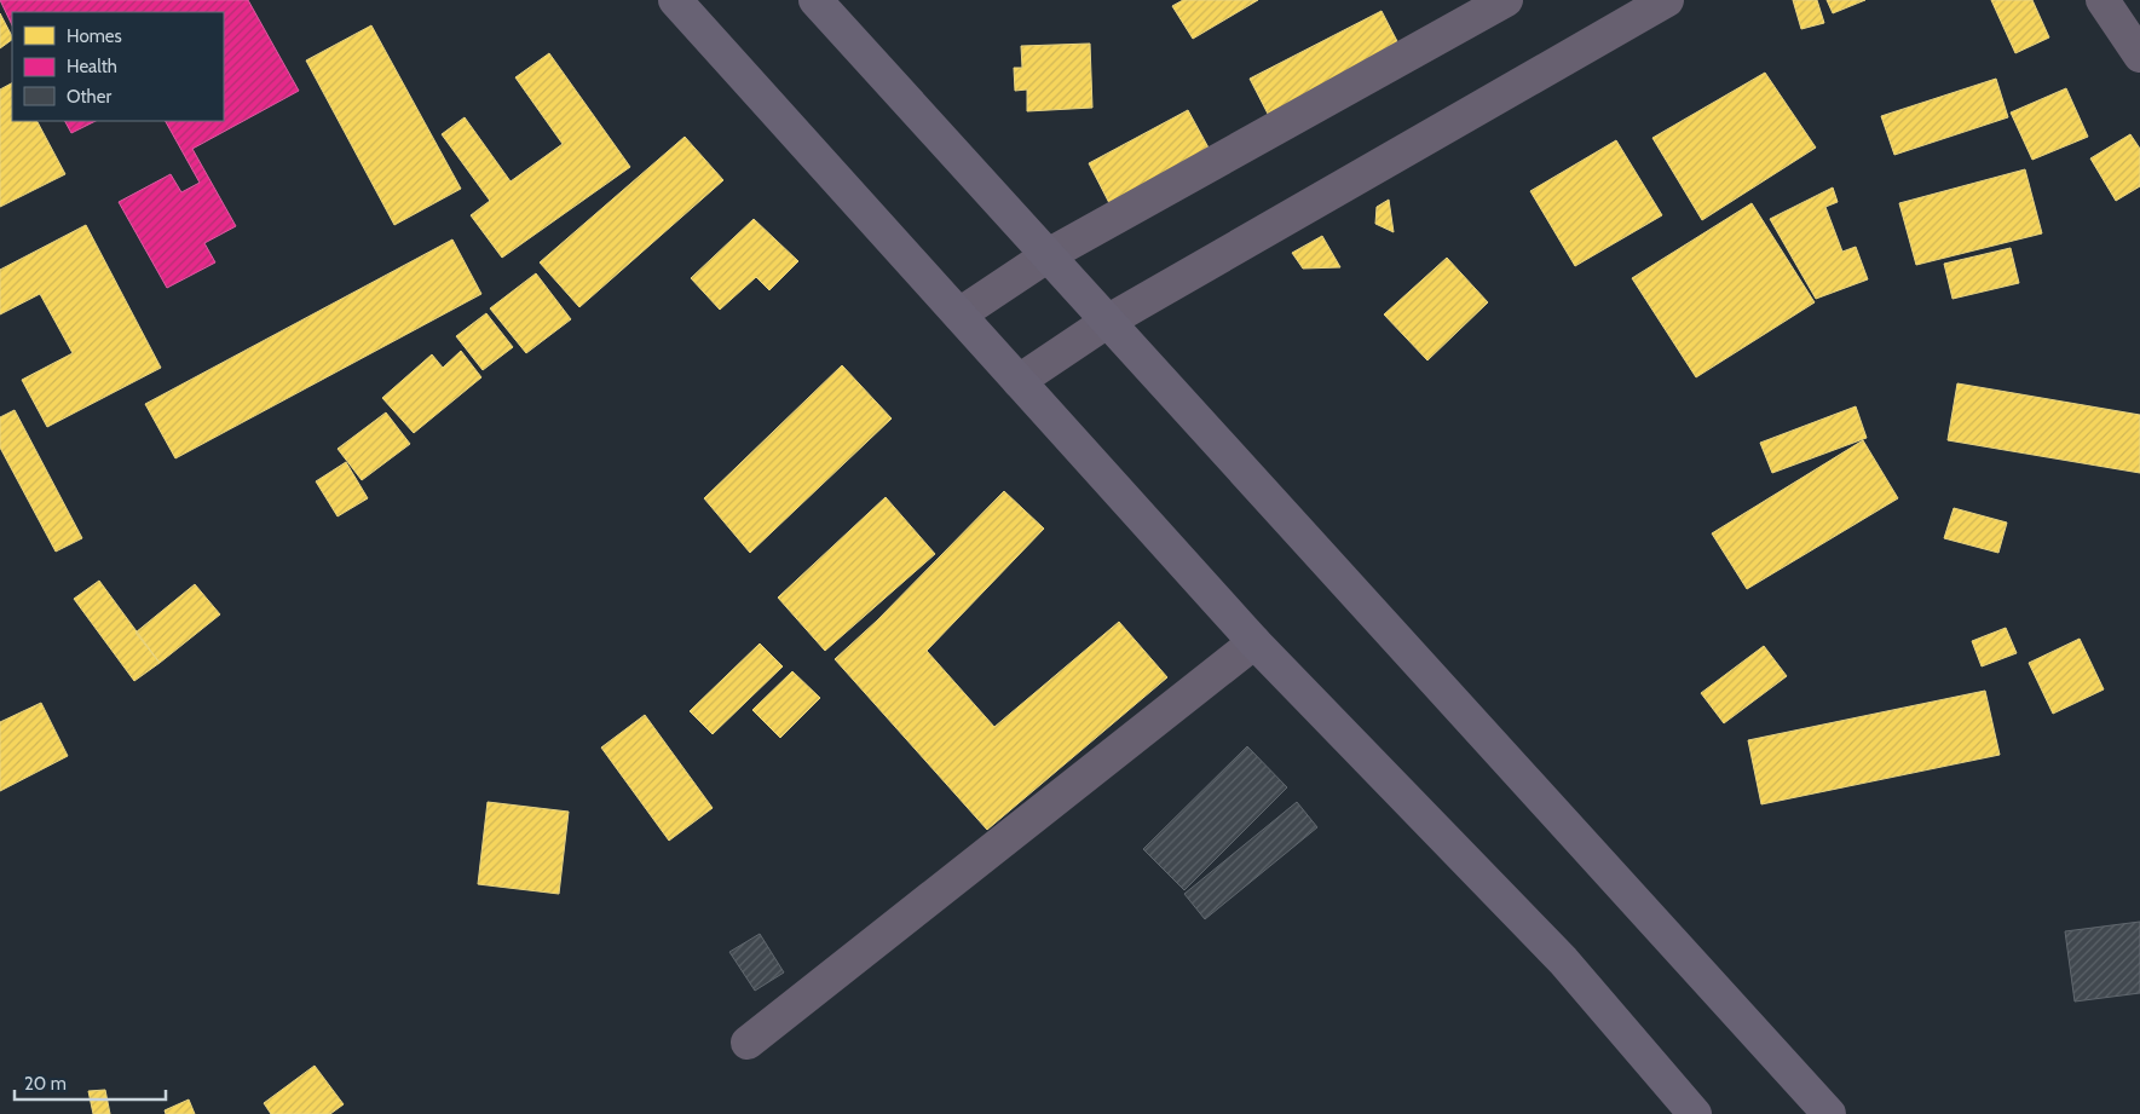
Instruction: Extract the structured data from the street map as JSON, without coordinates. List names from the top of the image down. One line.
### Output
{"legend":["Homes","Health","Other"],"scale_bar":"20 m"}
